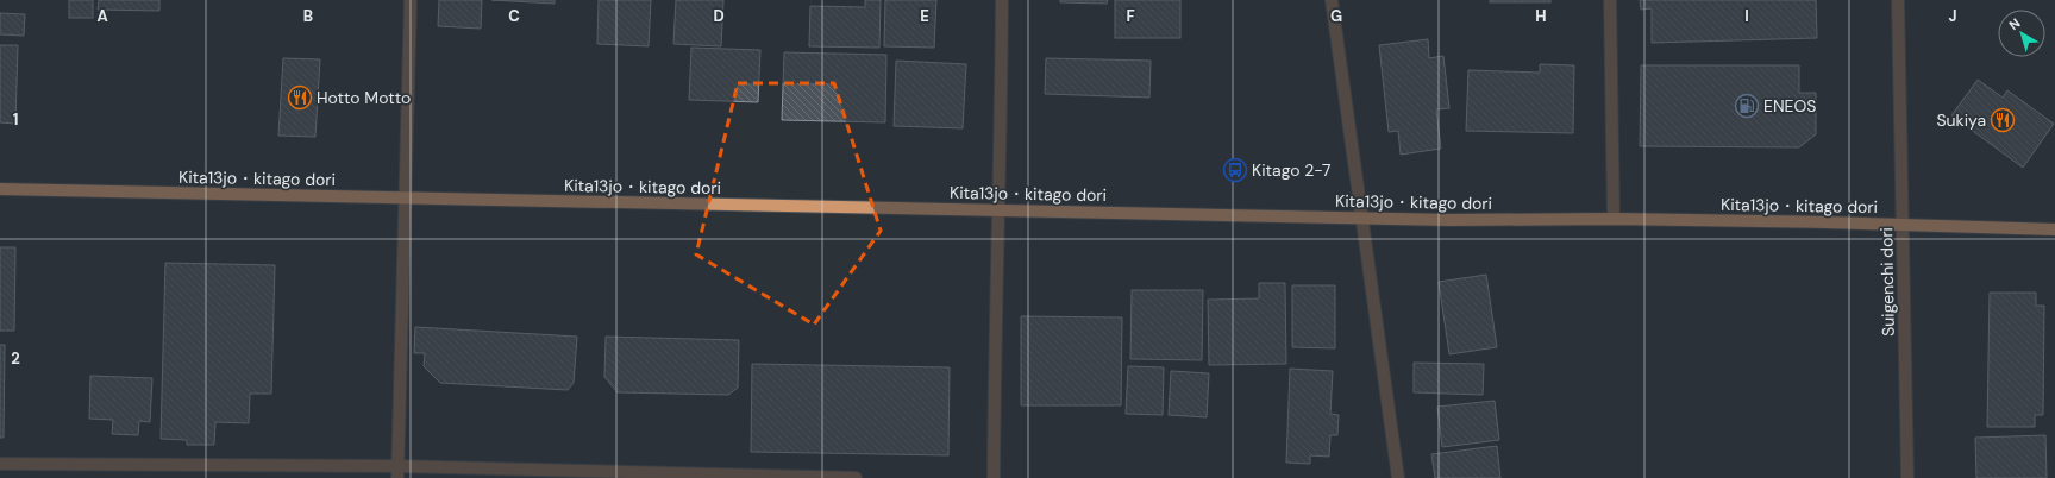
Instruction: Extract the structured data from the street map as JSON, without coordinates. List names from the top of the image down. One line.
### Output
{"streets":{"main road":["Kita13jo・kitago dori"],"street":["Suigenchi dori"]},"crossings":[["Kita13jo・kitago dori","Suigenchi dori"]],"places":{"restaurant":["Hotto Motto","Sukiya"],"fuel station":["ENEOS"],"bus stop":["Kitago 2-7"]},"north":"top left","grid":{"columns":["A","B","C","D","E","F","G","H","I","J"],"rows":["1","2"]}}
